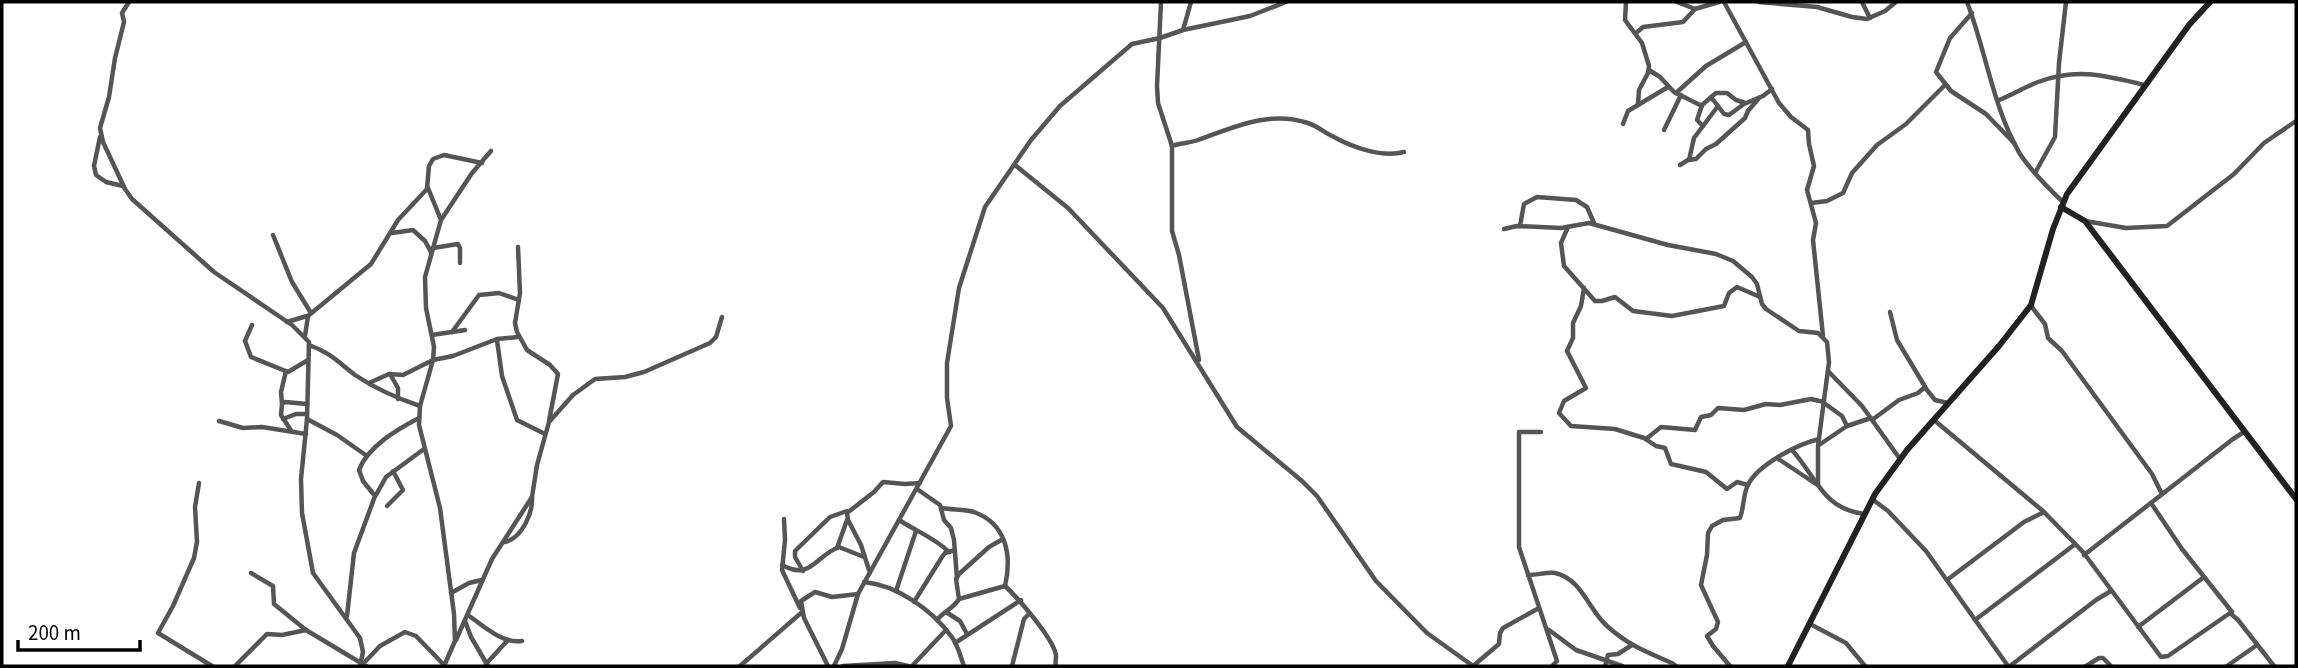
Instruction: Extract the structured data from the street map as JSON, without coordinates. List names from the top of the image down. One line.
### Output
{"scale_bar":"200 m"}
